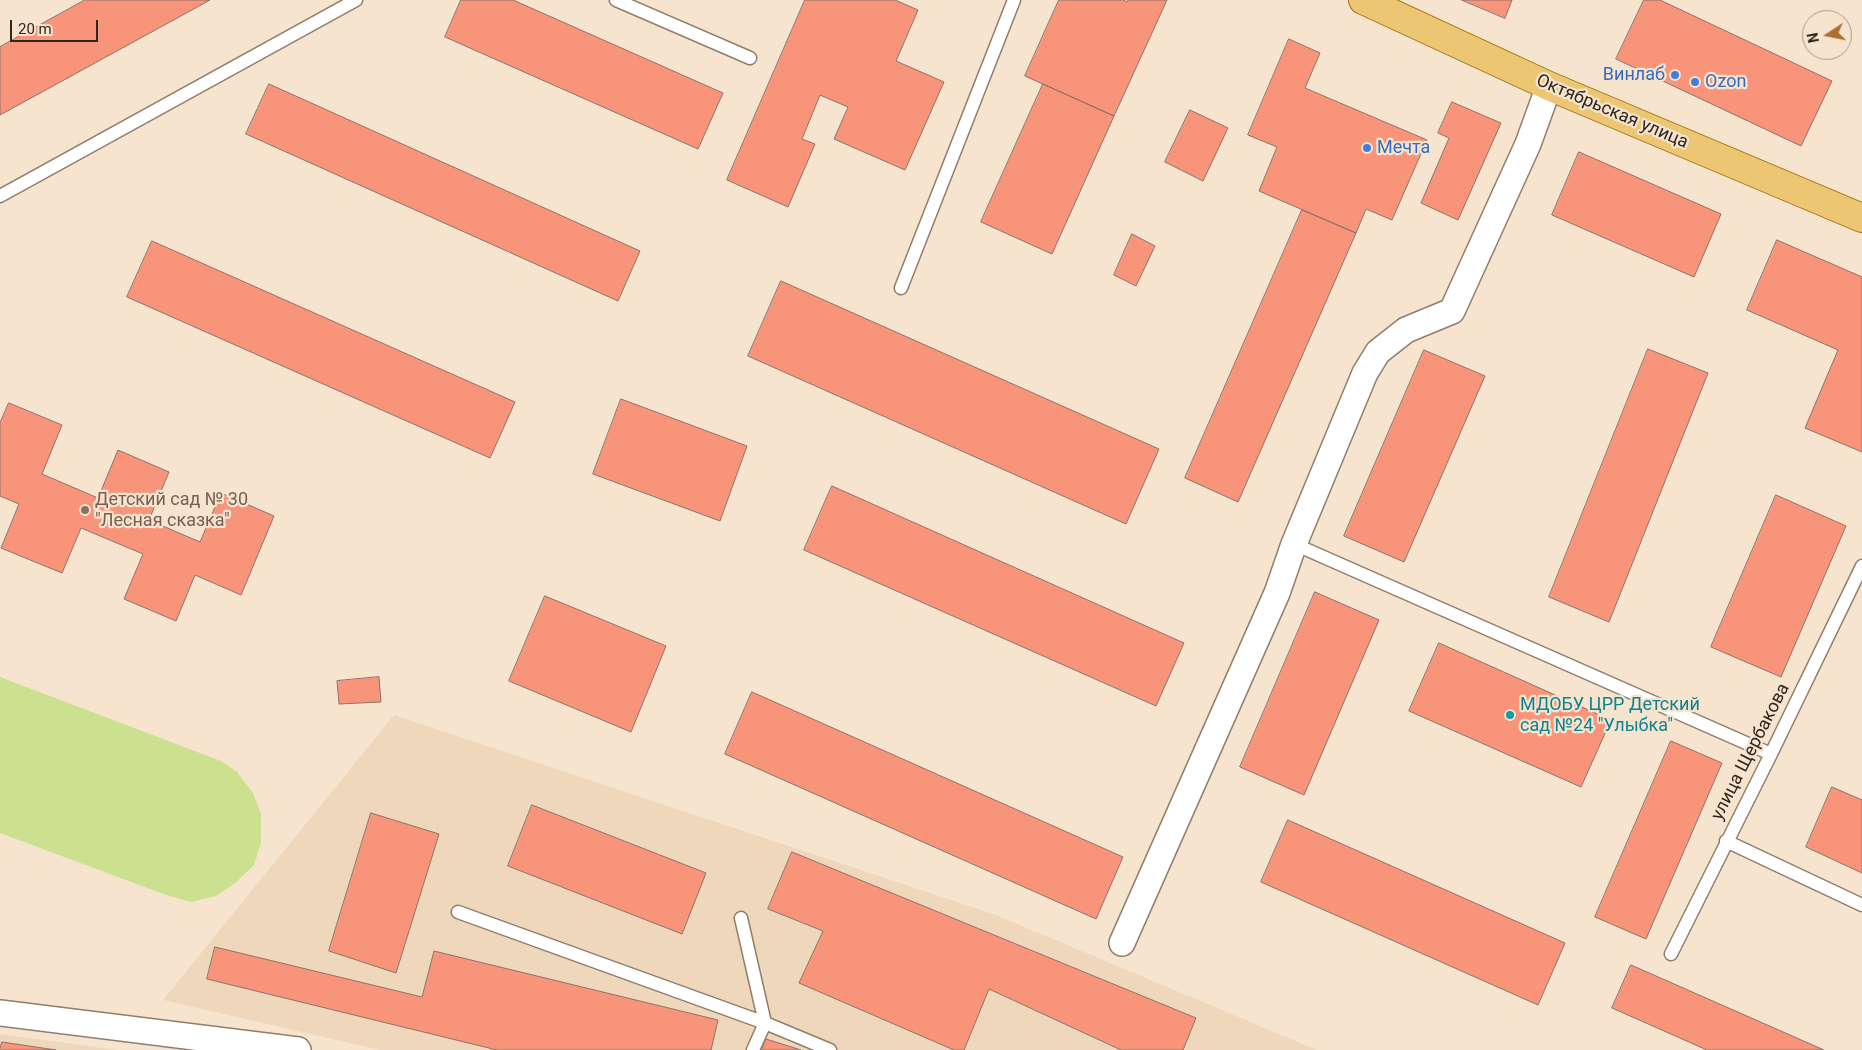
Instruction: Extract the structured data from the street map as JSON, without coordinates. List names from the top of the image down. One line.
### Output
{"streets":{"main road":["Октябрьская улица"],"lane":["улица Щербакова"]},"places":["Винлаб","Ozon","Мечта","Детский сад № 30 \"Лесная сказка\"","МДОБУ ЦРР Детский сад №24 \"Улыбка\""],"scale_bar":"20 m","north":"left"}
